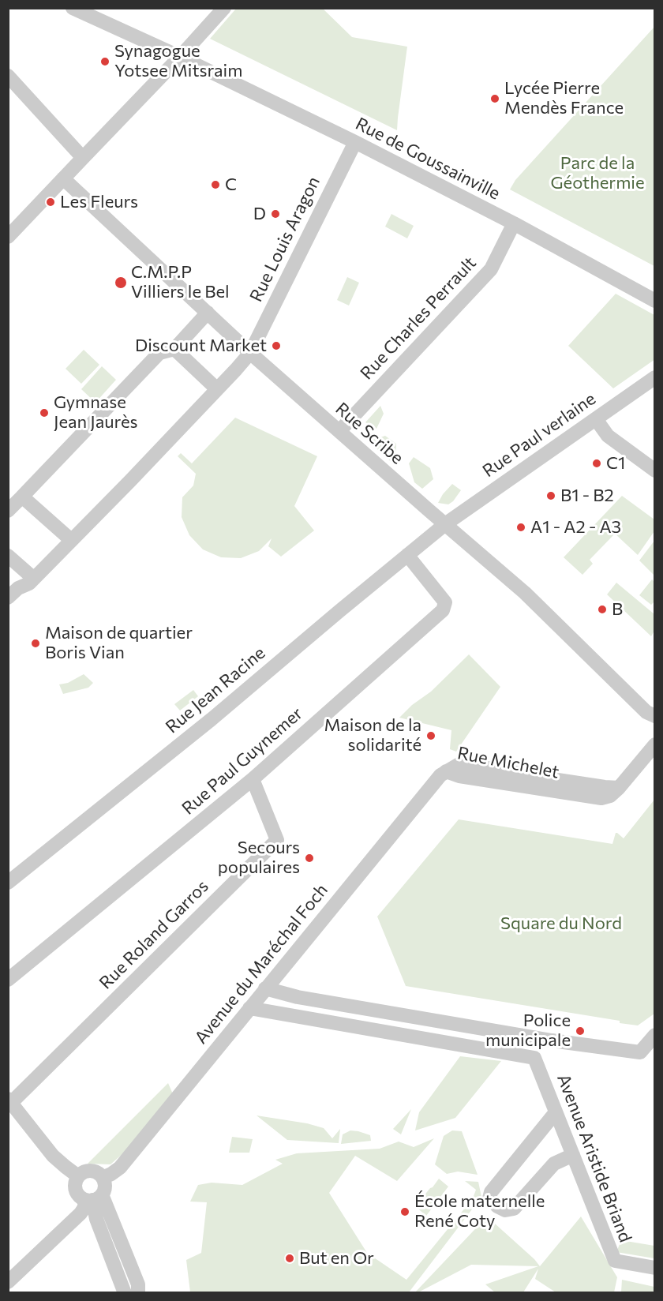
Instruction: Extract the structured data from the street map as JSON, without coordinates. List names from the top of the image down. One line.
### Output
{"streets":{"street":["Rue de Goussainville","Rue Louis Aragon","Rue Charles Perrault","Rue Scribe","Rue Paul verlaine","Rue Jean Racine","Rue Paul Guynemer","Rue Michelet","Rue Roland Garros","Avenue du Maréchal Foch","Avenue Aristide Briand"]},"crossings":[["Rue de Goussainville","Rue Louis Aragon"],["Rue de Goussainville","Rue Charles Perrault"],["Rue Louis Aragon","Rue Scribe"],["Rue Charles Perrault","Rue Scribe"],["Rue Scribe","Rue Paul verlaine"],["Rue Scribe","Rue Jean Racine"],["Rue Paul verlaine","Rue Jean Racine"],["Rue Jean Racine","Rue Paul Guynemer"],["Rue Paul Guynemer","Rue Roland Garros"],["Rue Michelet","Avenue du Maréchal Foch"]],"parks":["Parc de la Géothermie","Square du Nord"],"places":["Synagogue Yotsee Mitsraim","Lycée Pierre Mendès France","C","Les Fleurs","D","C.M.P.P Villiers le Bel","Discount Market","Gymnase Jean Jaurès","C1","B1 - B2","A1 - A2 - A3","B","Maison de quartier Boris Vian","Maison de la solidarité","Secours populaires","Police municipale","École maternelle René Coty","But en Or"]}
